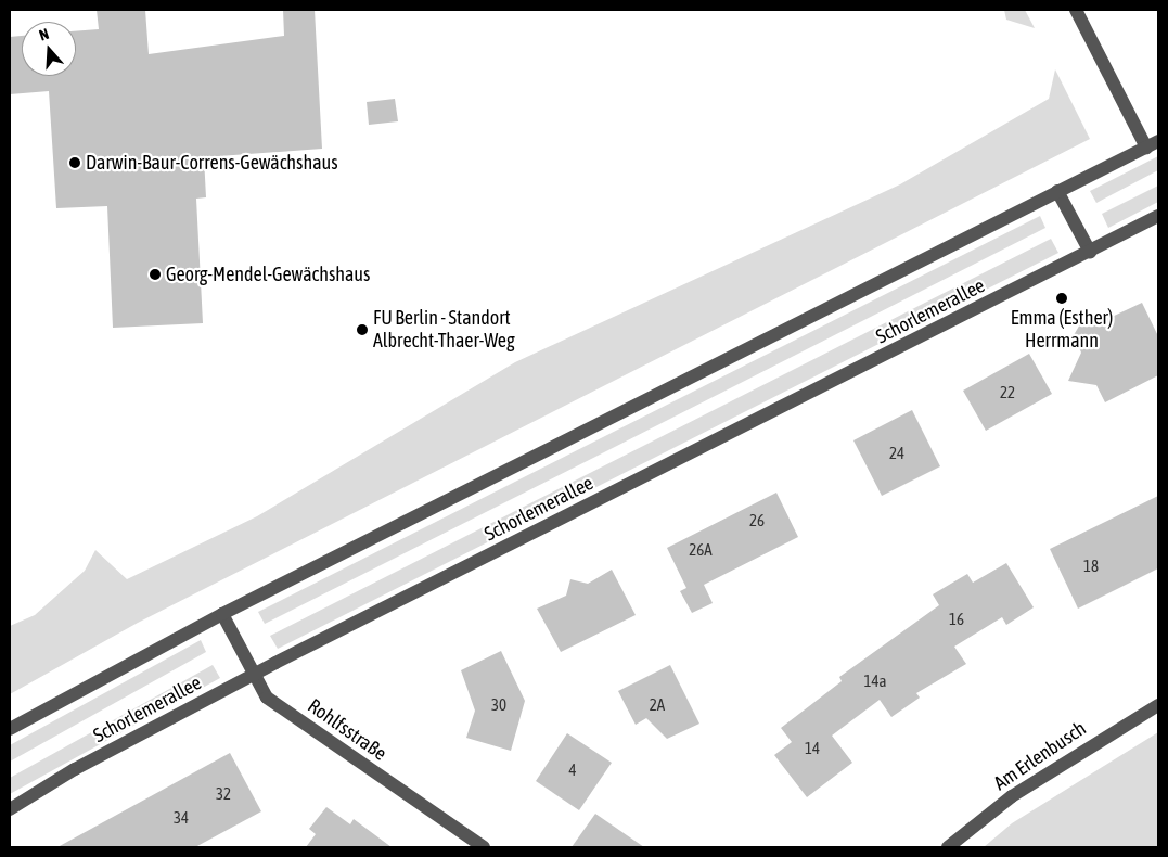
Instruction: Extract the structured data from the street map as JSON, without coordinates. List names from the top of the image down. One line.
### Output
{"streets":{"street":["Schorlemerallee","Rohlfsstraße","Am Erlenbusch"]},"crossings":[["Schorlemerallee","Rohlfsstraße"]],"places":["Darwin-Baur-Correns-Gewächshaus","Georg-Mendel-Gewächshaus","Emma (Esther) Herrmann","FU Berlin - Standort Albrecht-Thaer-Weg"],"house_numbers":["22","24","26","26A","18","16","14a","30","2A","14","4","32","34"],"north":"top"}
